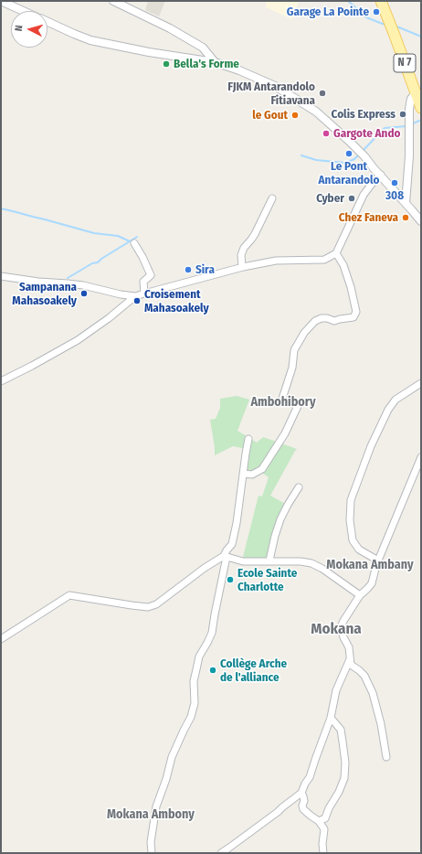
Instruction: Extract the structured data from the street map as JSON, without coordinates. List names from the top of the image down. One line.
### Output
{"streets":{"main road":["N 7"]},"districts":["Ambohibory","Mokana Ambany","Mokana","Mokana Ambony"],"places":["Garage La Pointe","Bella's Forme","FJKM Antarandolo Fitiavana","Colis Express","le Gout","Gargote Ando","Le Pont Antarandolo","308","Cyber","Chez Faneva","Sira","Sampanana Mahasoakely","Croisement Mahasoakely","Ecole Sainte Charlotte","Collège Arche de l'alliance"],"north":"left"}
